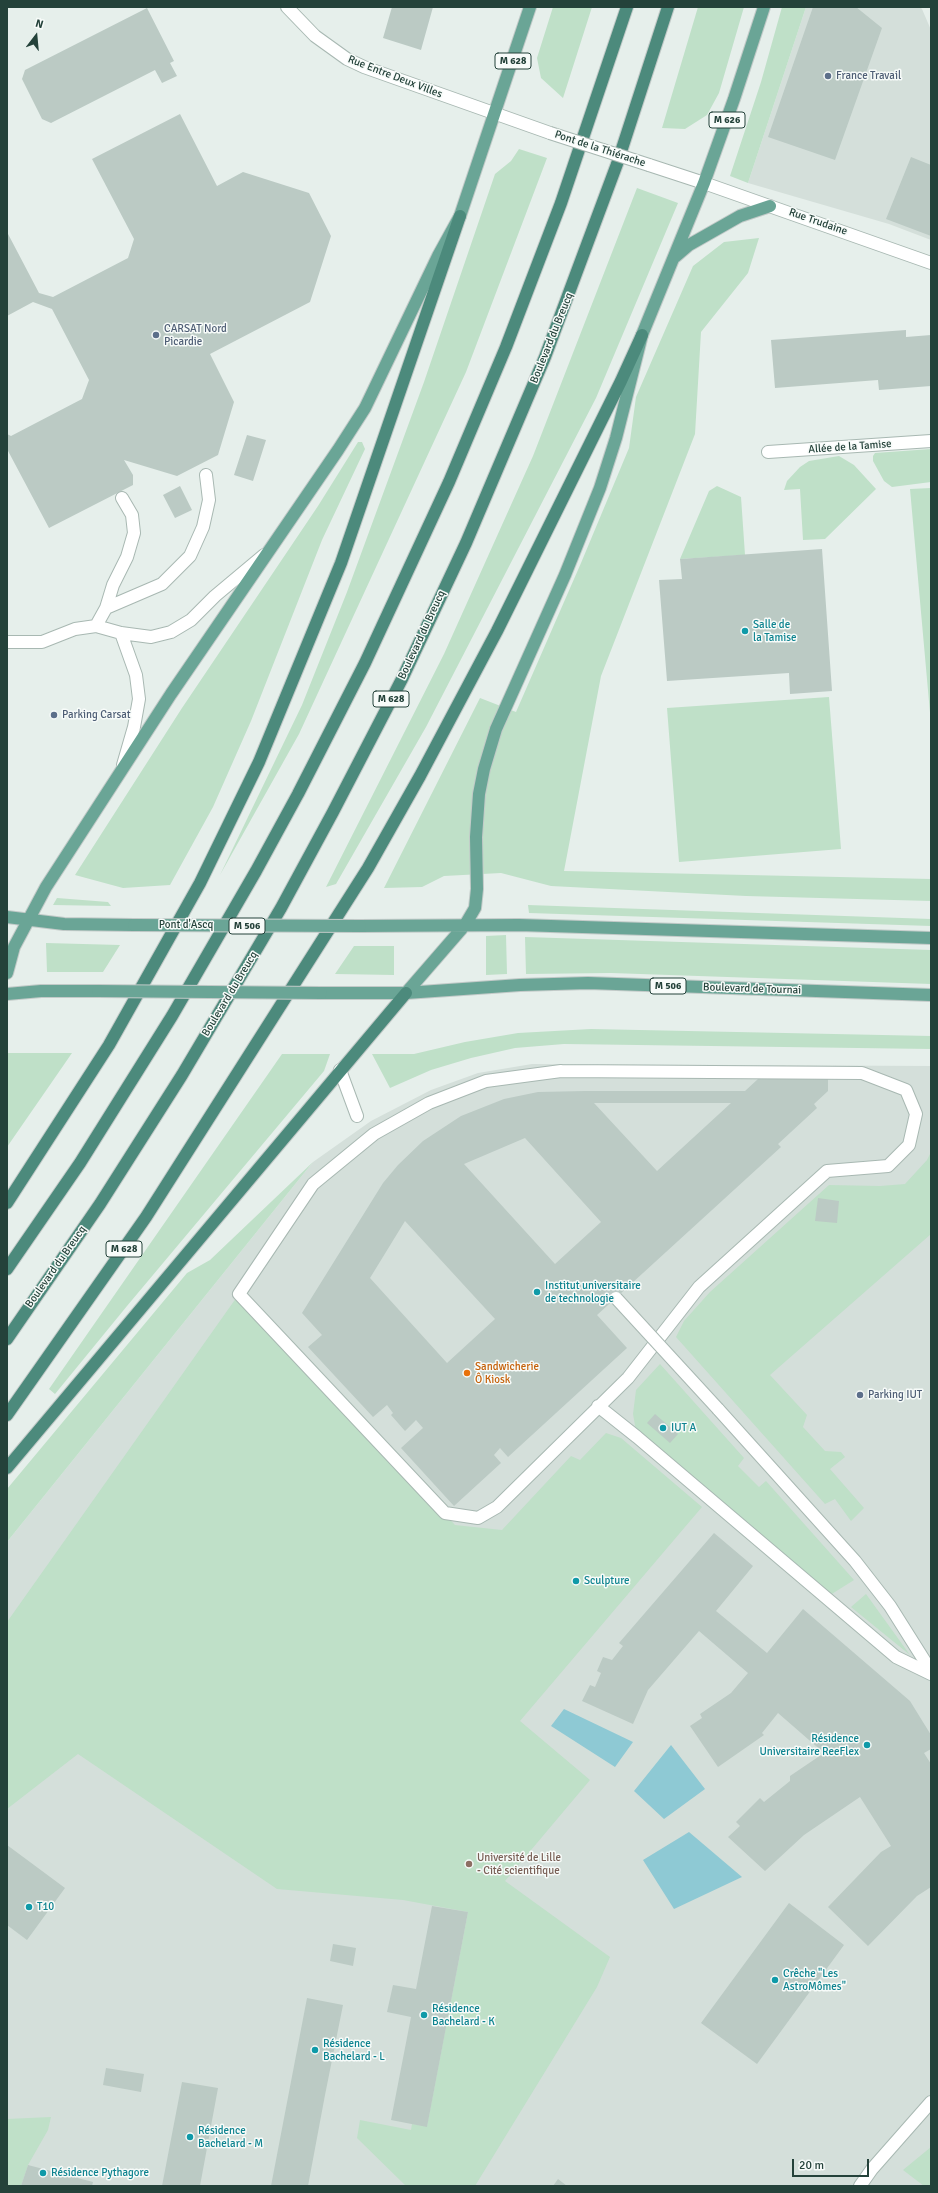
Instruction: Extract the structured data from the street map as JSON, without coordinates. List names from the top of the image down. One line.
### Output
{"streets":{"highway":["M 628","Boulevard du Breucq"],"main road":["M 626","Pont d'Ascq","M 506","Boulevard de Tournai"],"street":["Rue Entre Deux Villes","Pont de la Thiérache","Rue Trudaine","Allée de la Tamise"]},"crossings":[["M 628","Rue Entre Deux Villes"],["M 628","M 626"],["M 628","Pont de la Thiérache"],["M 628","Rue Trudaine"],["Rue Entre Deux Villes","Pont de la Thiérache"],["M 626","Pont de la Thiérache"],["M 626","Rue Trudaine"],["Pont de la Thiérache","Rue Trudaine"],["Pont d'Ascq","M 506"],["M 506","Boulevard de Tournai"]],"places":["France Travail","CARSAT Nord Picardie","Salle de la Tamise","Parking Carsat","Institut universitaire de technologie","Sandwicherie Ô Kiosk","Parking IUT","IUT A","Sculpture","Résidence Universitaire ReeFlex","Université de Lille ‐ Cité scientifique","T10","Crêche \"Les AstroMômes\"","Résidence Bachelard - K","Résidence Bachelard - L","Résidence Bachelard - M","Résidence Pythagore"],"scale_bar":"20 m","north":"top"}
